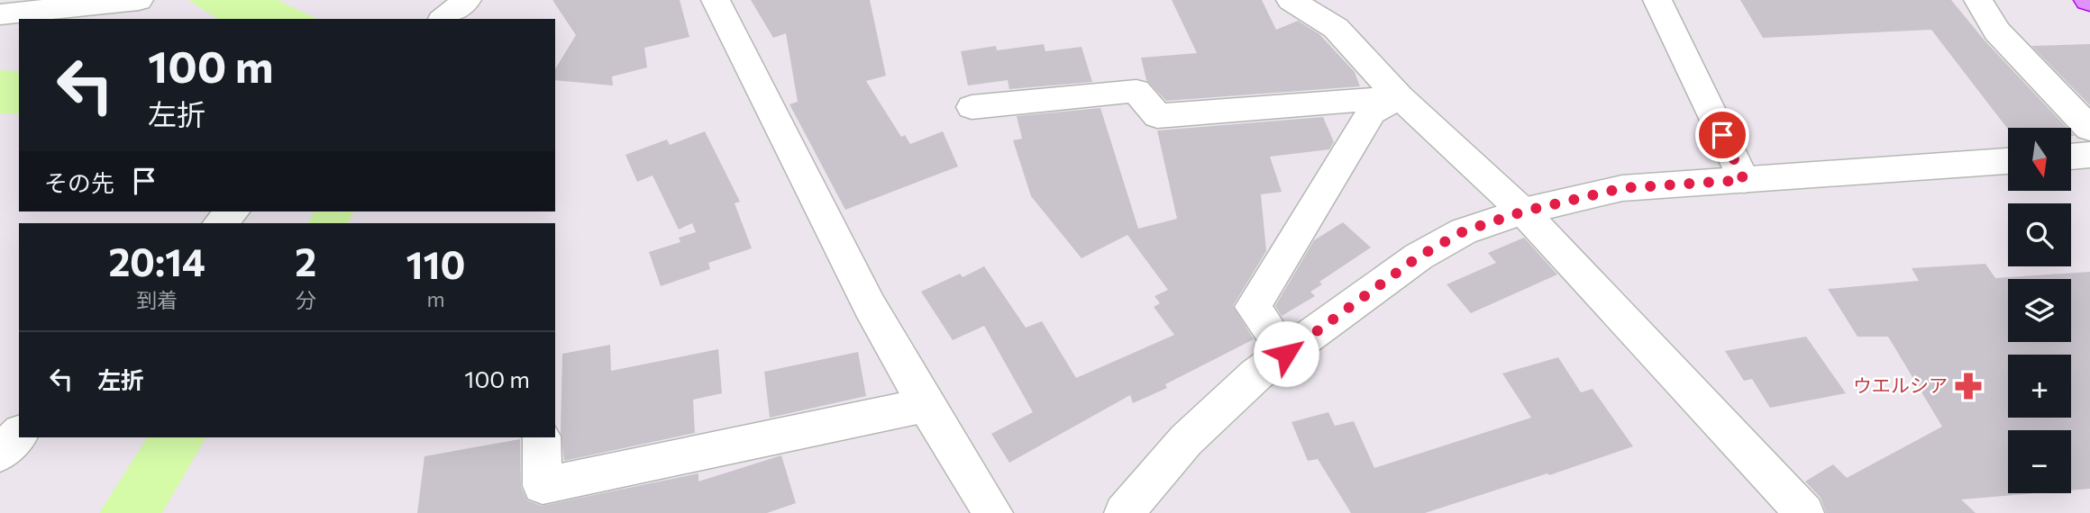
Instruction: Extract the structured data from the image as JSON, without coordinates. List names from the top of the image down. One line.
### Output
{"places":{"pharmacy":["ウエルシア"]},"north":"bottom","page":{"turn":["100 m","左折"],"map_buttons":["+","−"],"then":"その先","eta":["20:14","到着","2","分","110","m"],"list":[{"name":"左折","value":"100 m"}]}}
